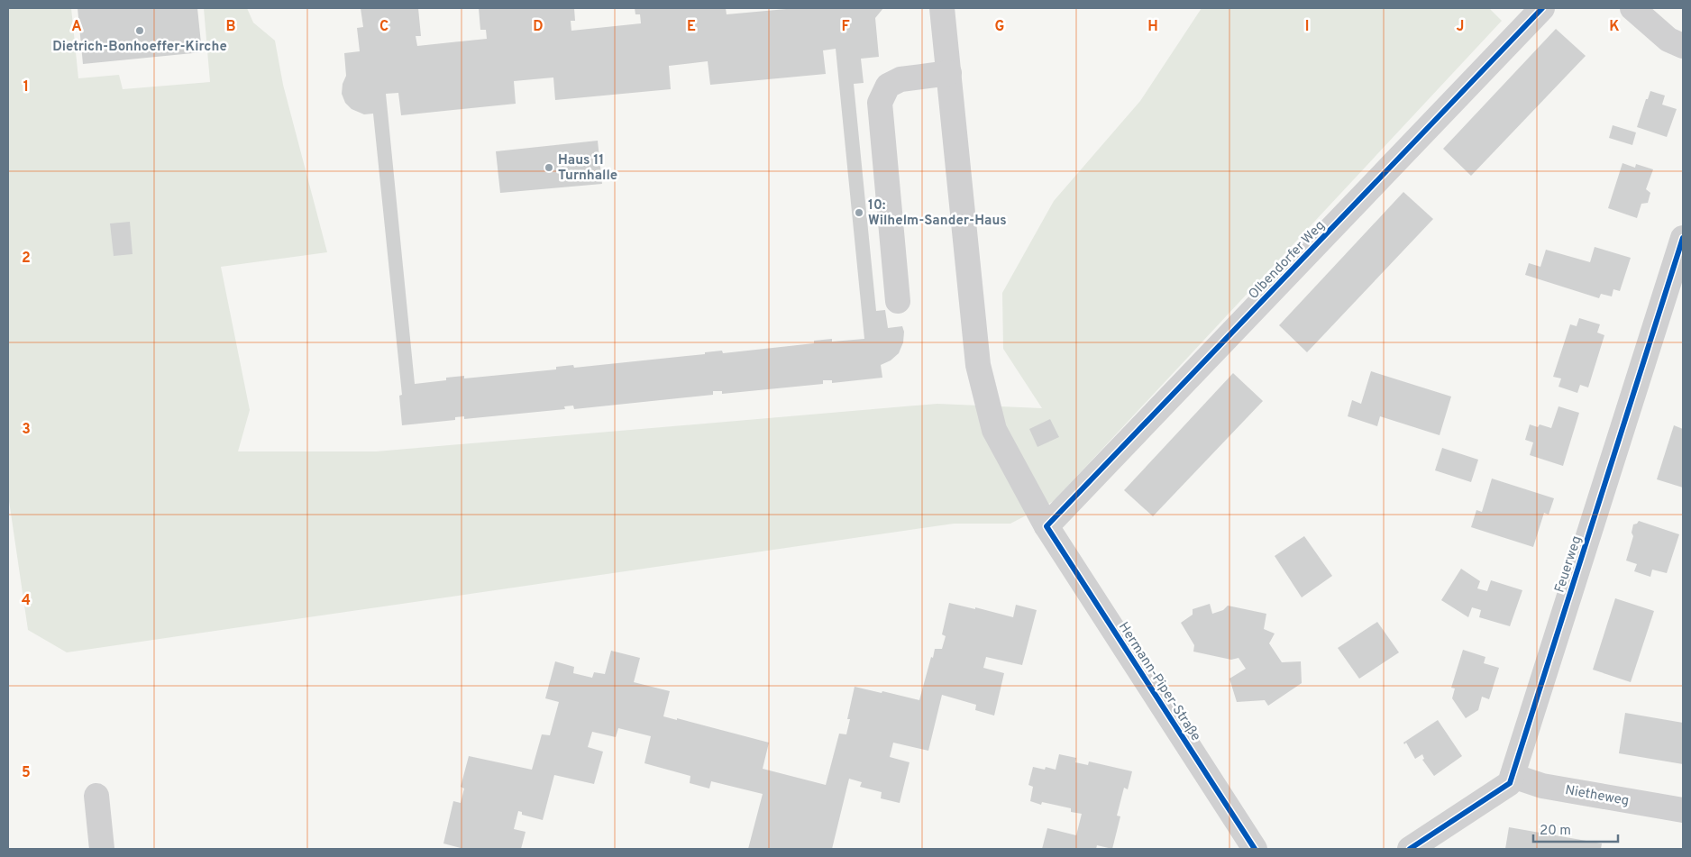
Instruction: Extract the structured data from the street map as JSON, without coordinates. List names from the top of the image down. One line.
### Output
{"streets":{"street":["Olbendorfer Weg","Feuerweg","Hermann-Piper-Straße","Nietheweg"]},"crossings":[["Olbendorfer Weg","Hermann-Piper-Straße"],["Feuerweg","Nietheweg"]],"places":["Dietrich-Bonhoeffer-Kirche","Haus 11 Turnhalle","10: Wilhelm-Sander-Haus"],"scale_bar":"20 m","grid":{"columns":["A","B","C","D","E","F","G","H","I","J","K"],"rows":["1","2","3","4","5"]}}
